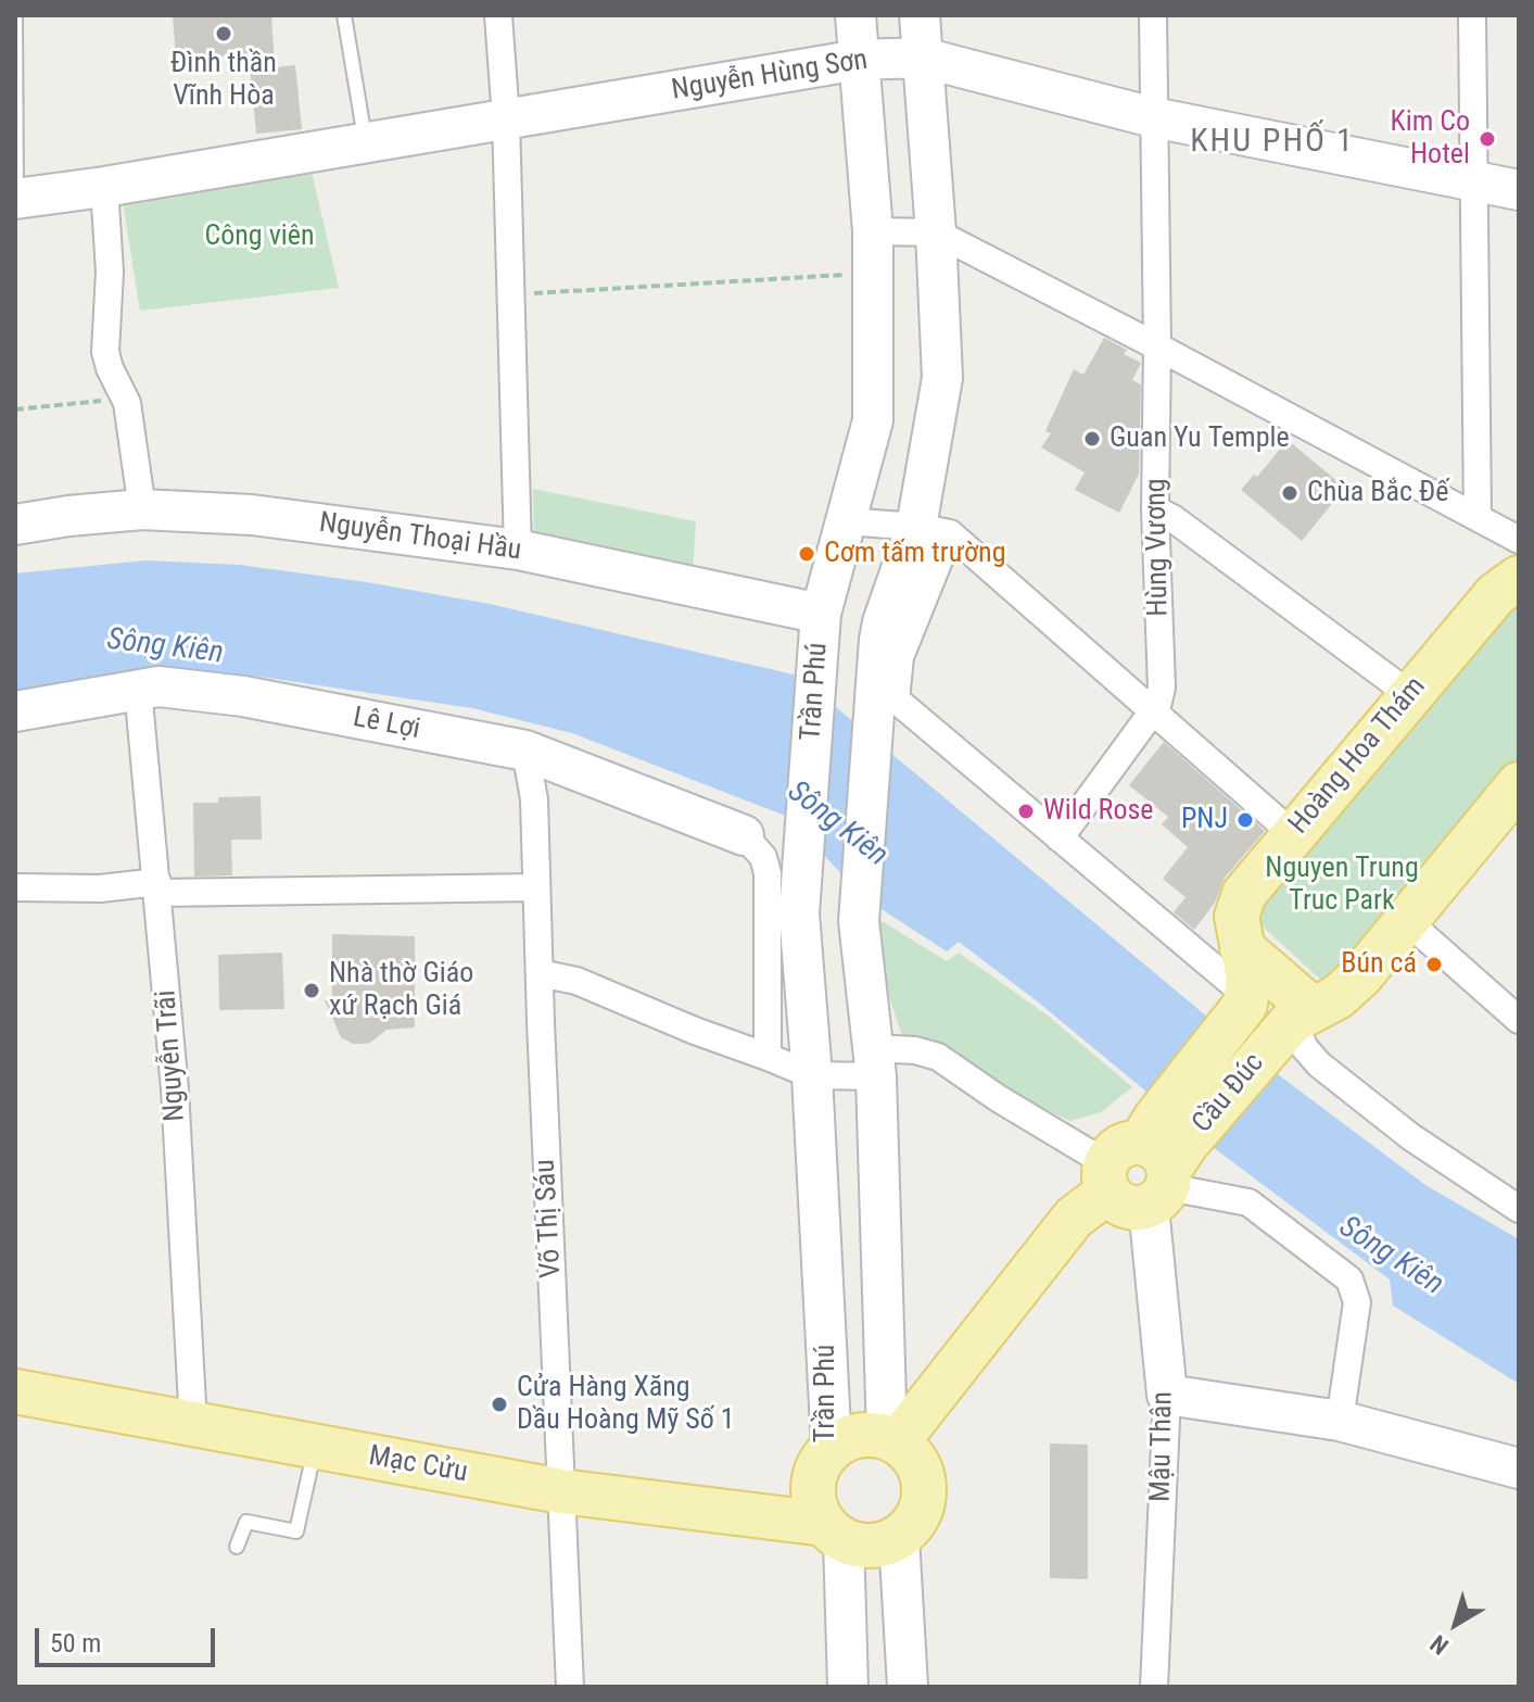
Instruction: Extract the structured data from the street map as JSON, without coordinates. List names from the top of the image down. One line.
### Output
{"streets":{"main road":["Trần Phú","Hoàng Hoa Thám","Cầu Đúc","Mạc Cửu"],"street":["Nguyễn Hùng Sơn","Nguyễn Thoại Hầu","Hùng Vương","Lê Lợi","Nguyễn Trãi","Võ Thị Sáu","Mậu Thân"]},"crossings":[["Nguyễn Hùng Sơn","Hùng Vương"],["Nguyễn Hùng Sơn","Trần Phú"],["Nguyễn Thoại Hầu","Trần Phú"],["Trần Phú","Mạc Cửu"],["Lê Lợi","Nguyễn Trãi"],["Lê Lợi","Võ Thị Sáu"],["Hoàng Hoa Thám","Cầu Đúc"],["Nguyễn Trãi","Mạc Cửu"],["Cầu Đúc","Mậu Thân"],["Võ Thị Sáu","Mạc Cửu"]],"districts":["KHU PHỐ 1"],"water":["Sông Kiên"],"parks":["Công viên","Nguyen Trung Truc Park"],"places":["Đình thần Vĩnh Hòa","Kim Co Hotel","Guan Yu Temple","Chùa Bắc Đế","Cơm tấm trường","Wild Rose","PNJ","Bún cá","Nhà thờ Giáo xứ Rạch Giá","Cửa Hàng Xăng Dầu Hoàng Mỹ Số 1"],"scale_bar":"50 m","north":"bottom left"}
